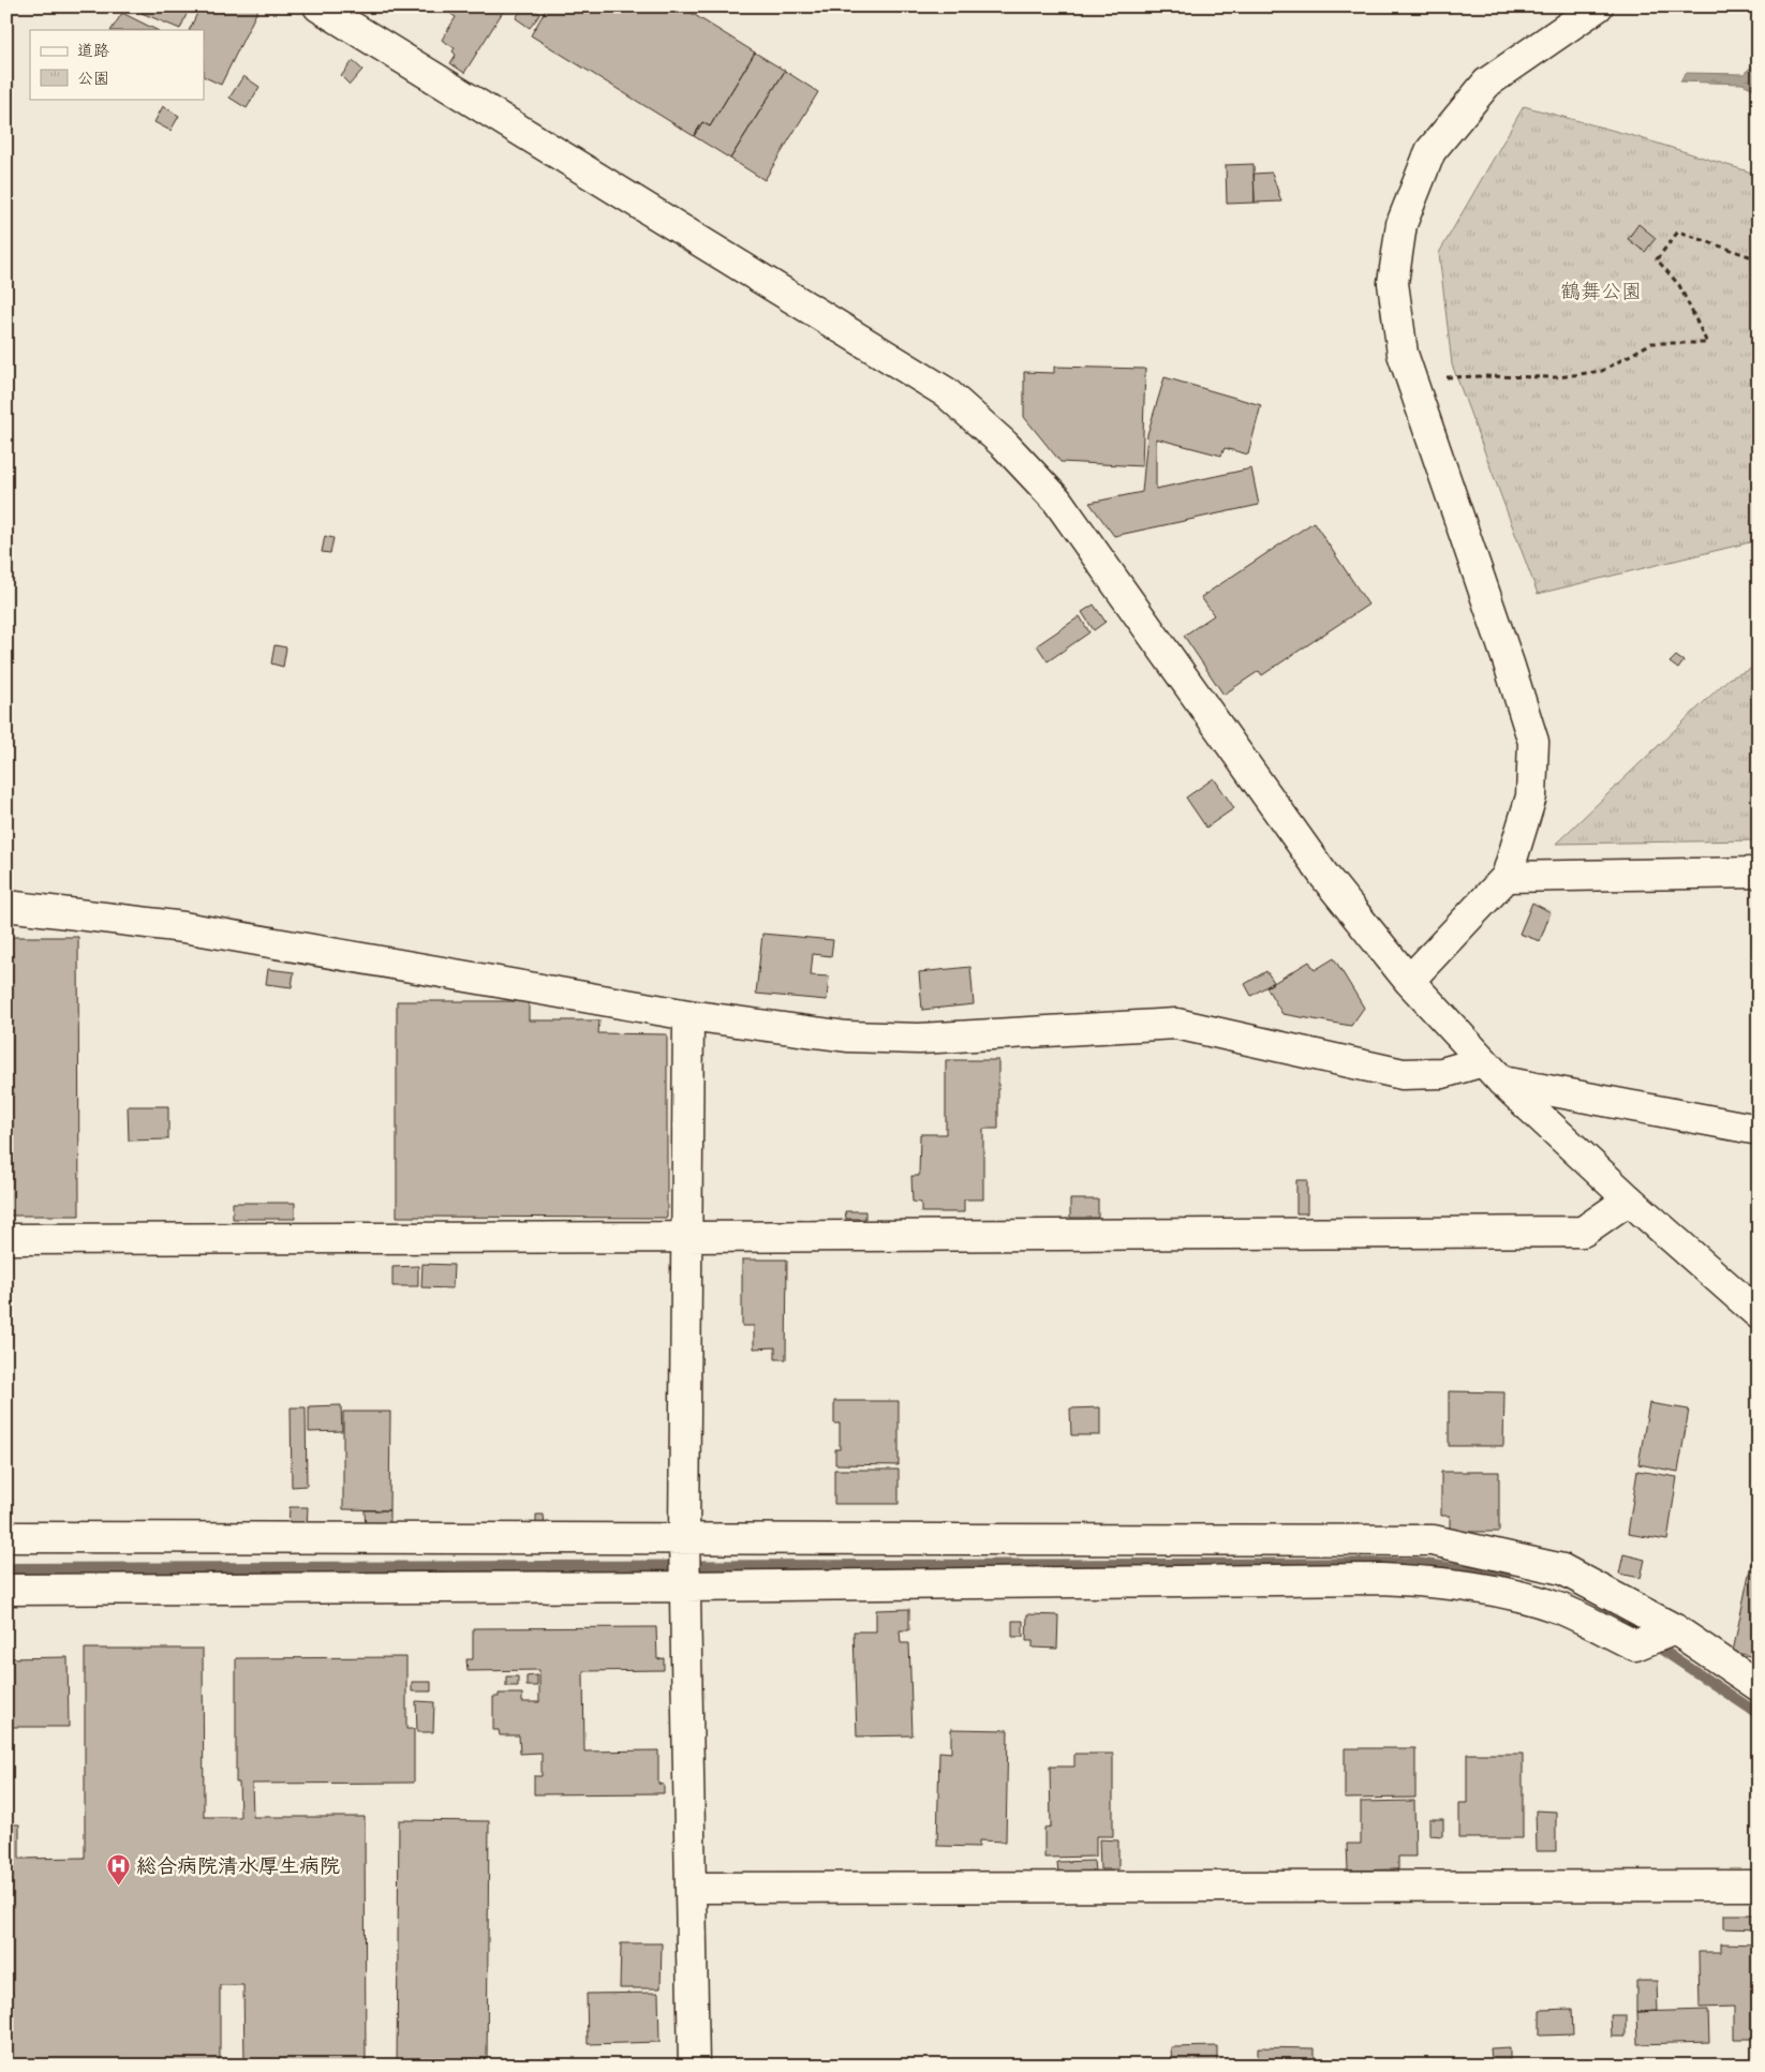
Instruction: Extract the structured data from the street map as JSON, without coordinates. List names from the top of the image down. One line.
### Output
{"parks":["鶴舞公園"],"places":{"hospital":["総合病院清水厚生病院"]},"legend":["道路","公園"]}
